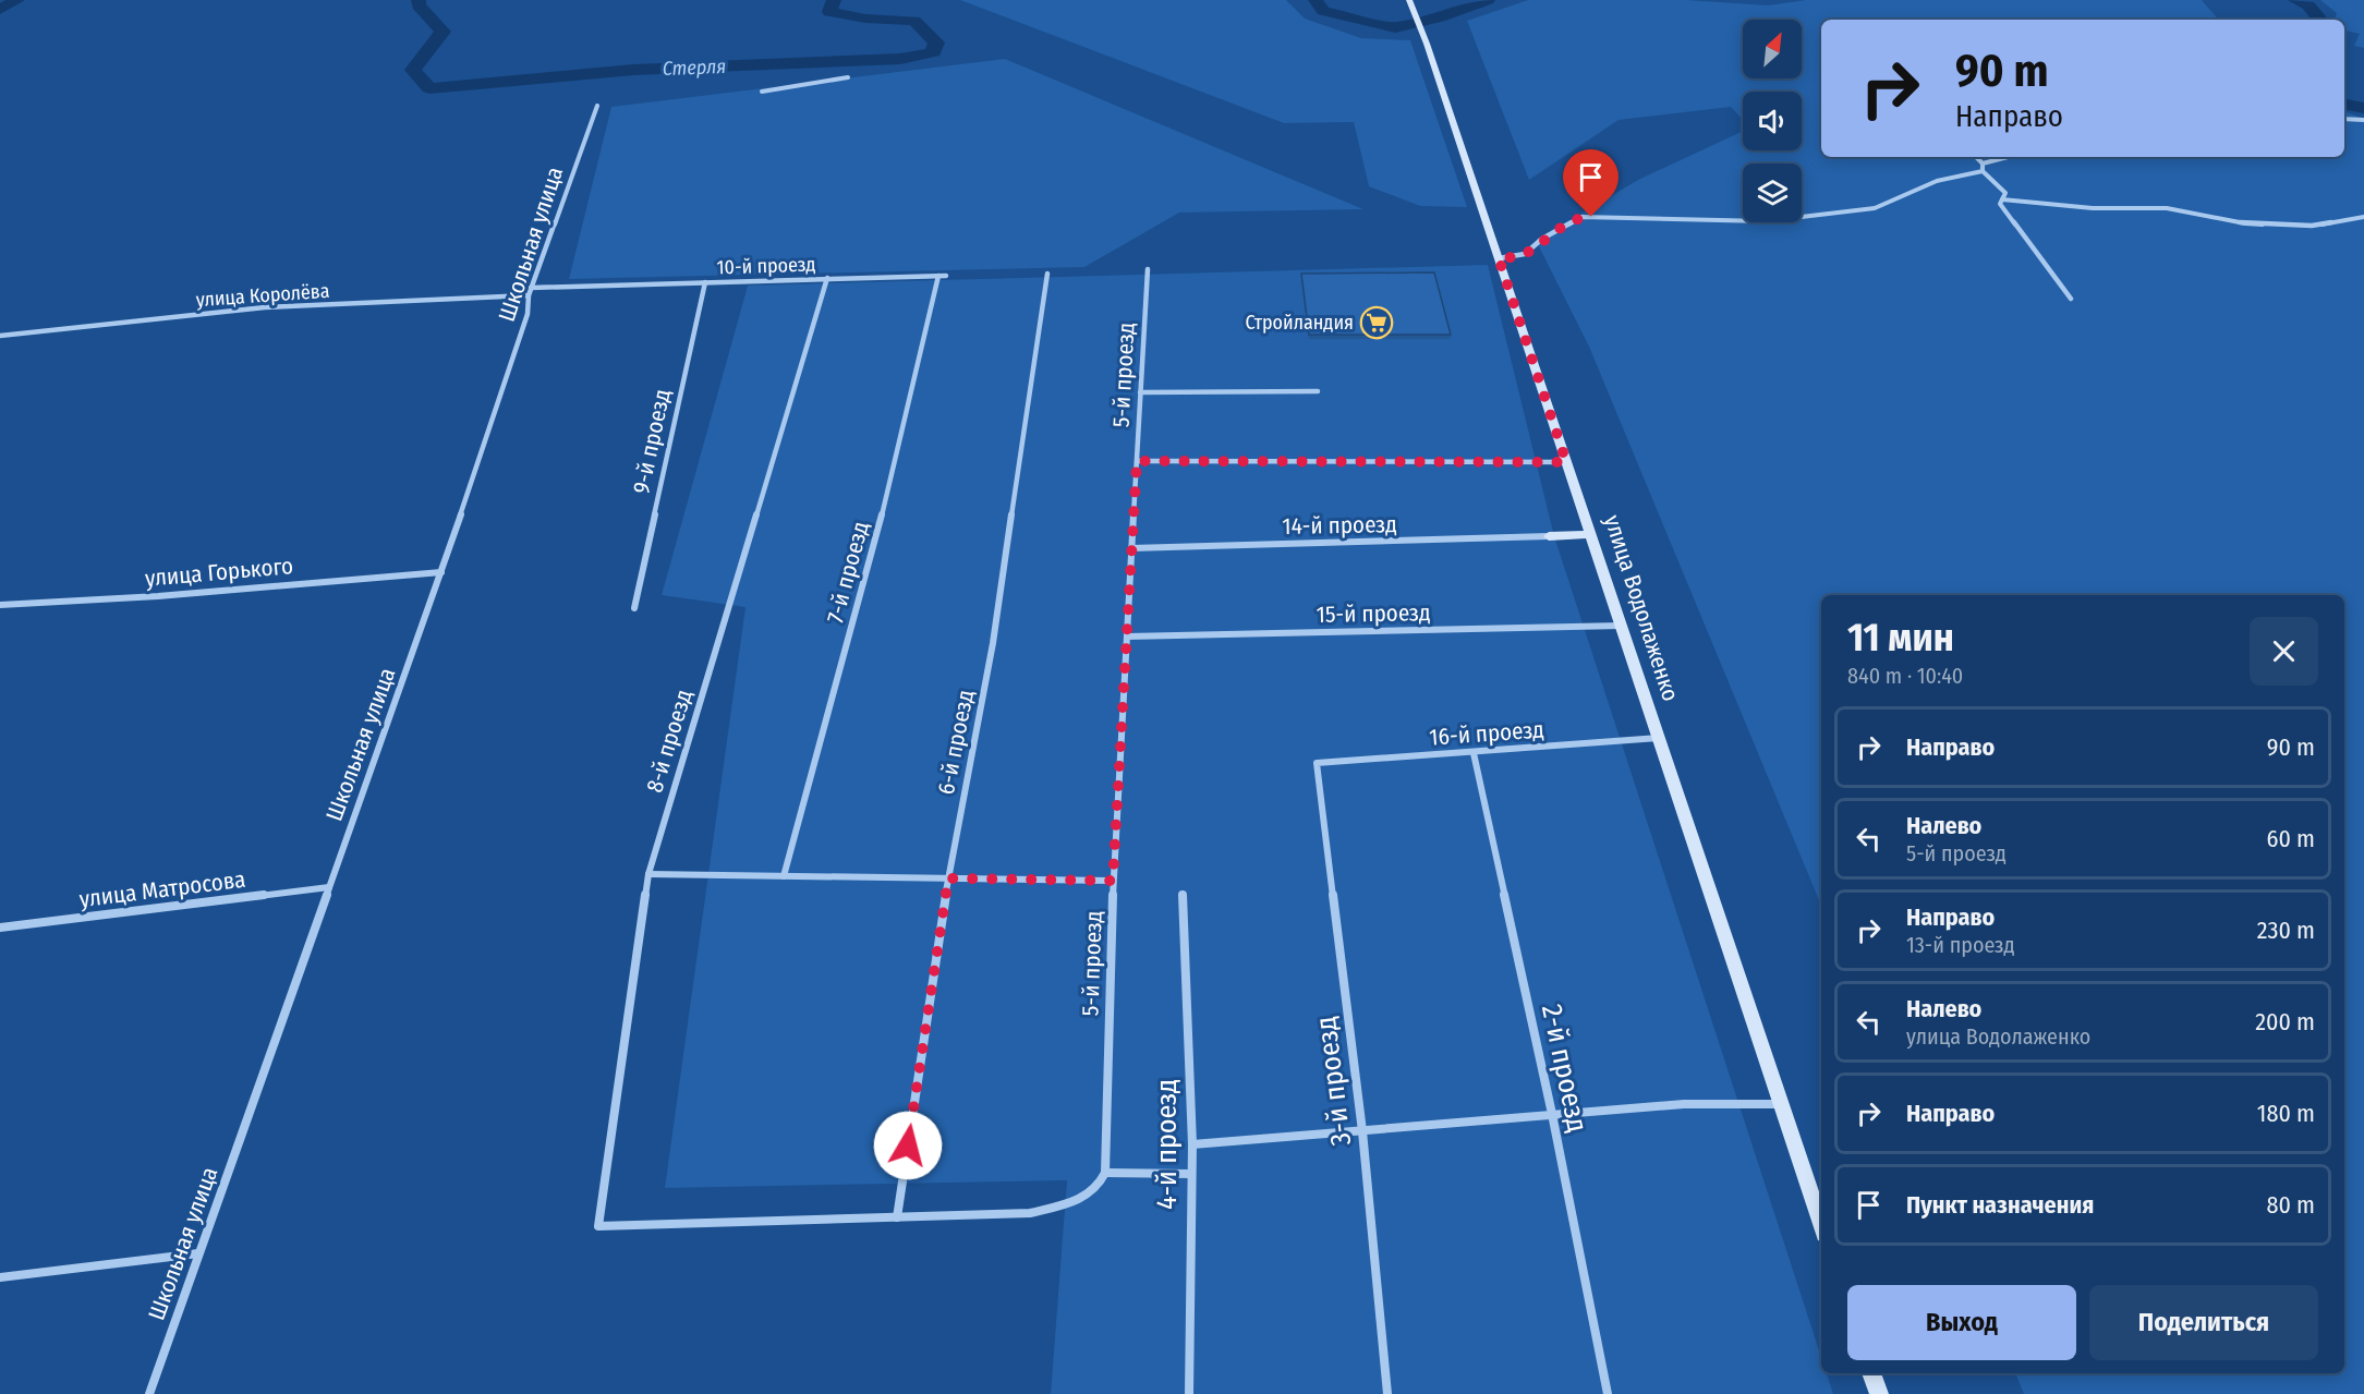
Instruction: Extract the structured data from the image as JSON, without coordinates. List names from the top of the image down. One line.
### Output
{"streets":{"main road":["улица Водолаженко"],"street":["Школьная улица","10-й проезд","улица Королёва","5-й проезд","9-й проезд","14-й проезд","улица Горького","7-й проезд","15-й проезд","16-й проезд","8-й проезд","6-й проезд","улица Матросова","2-й проезд","3-й проезд","4-й проезд"]},"crossings":[["Школьная улица","10-й проезд"],["Школьная улица","улица Королёва"],["Школьная улица","улица Горького"],["Школьная улица","улица Матросова"],["10-й проезд","улица Королёва"],["10-й проезд","9-й проезд"],["10-й проезд","7-й проезд"],["10-й проезд","8-й проезд"],["5-й проезд","14-й проезд"],["5-й проезд","15-й проезд"],["5-й проезд","8-й проезд"],["5-й проезд","6-й проезд"],["улица Водолаженко","15-й проезд"],["улица Водолаженко","16-й проезд"],["16-й проезд","2-й проезд"],["16-й проезд","3-й проезд"],["8-й проезд","6-й проезд"]],"water":["Стерля"],"places":{"supermarket":["Стройландия"]},"north":"top right","page":{"turn":["90 m","Направо"],"heading":["11 мин","840 m · 10:40"],"list":[{"name":"Направо","value":"90 m"},{"name":"Налево","note":"5-й проезд","value":"60 m"},{"name":"Направо","note":"13-й проезд","value":"230 m"},{"name":"Налево","note":"улица Водолаженко","value":"200 m"},{"name":"Направо","value":"180 m"},{"name":"Пункт назначения","value":"80 m"}],"buttons":["Выход","Поделиться"]}}
